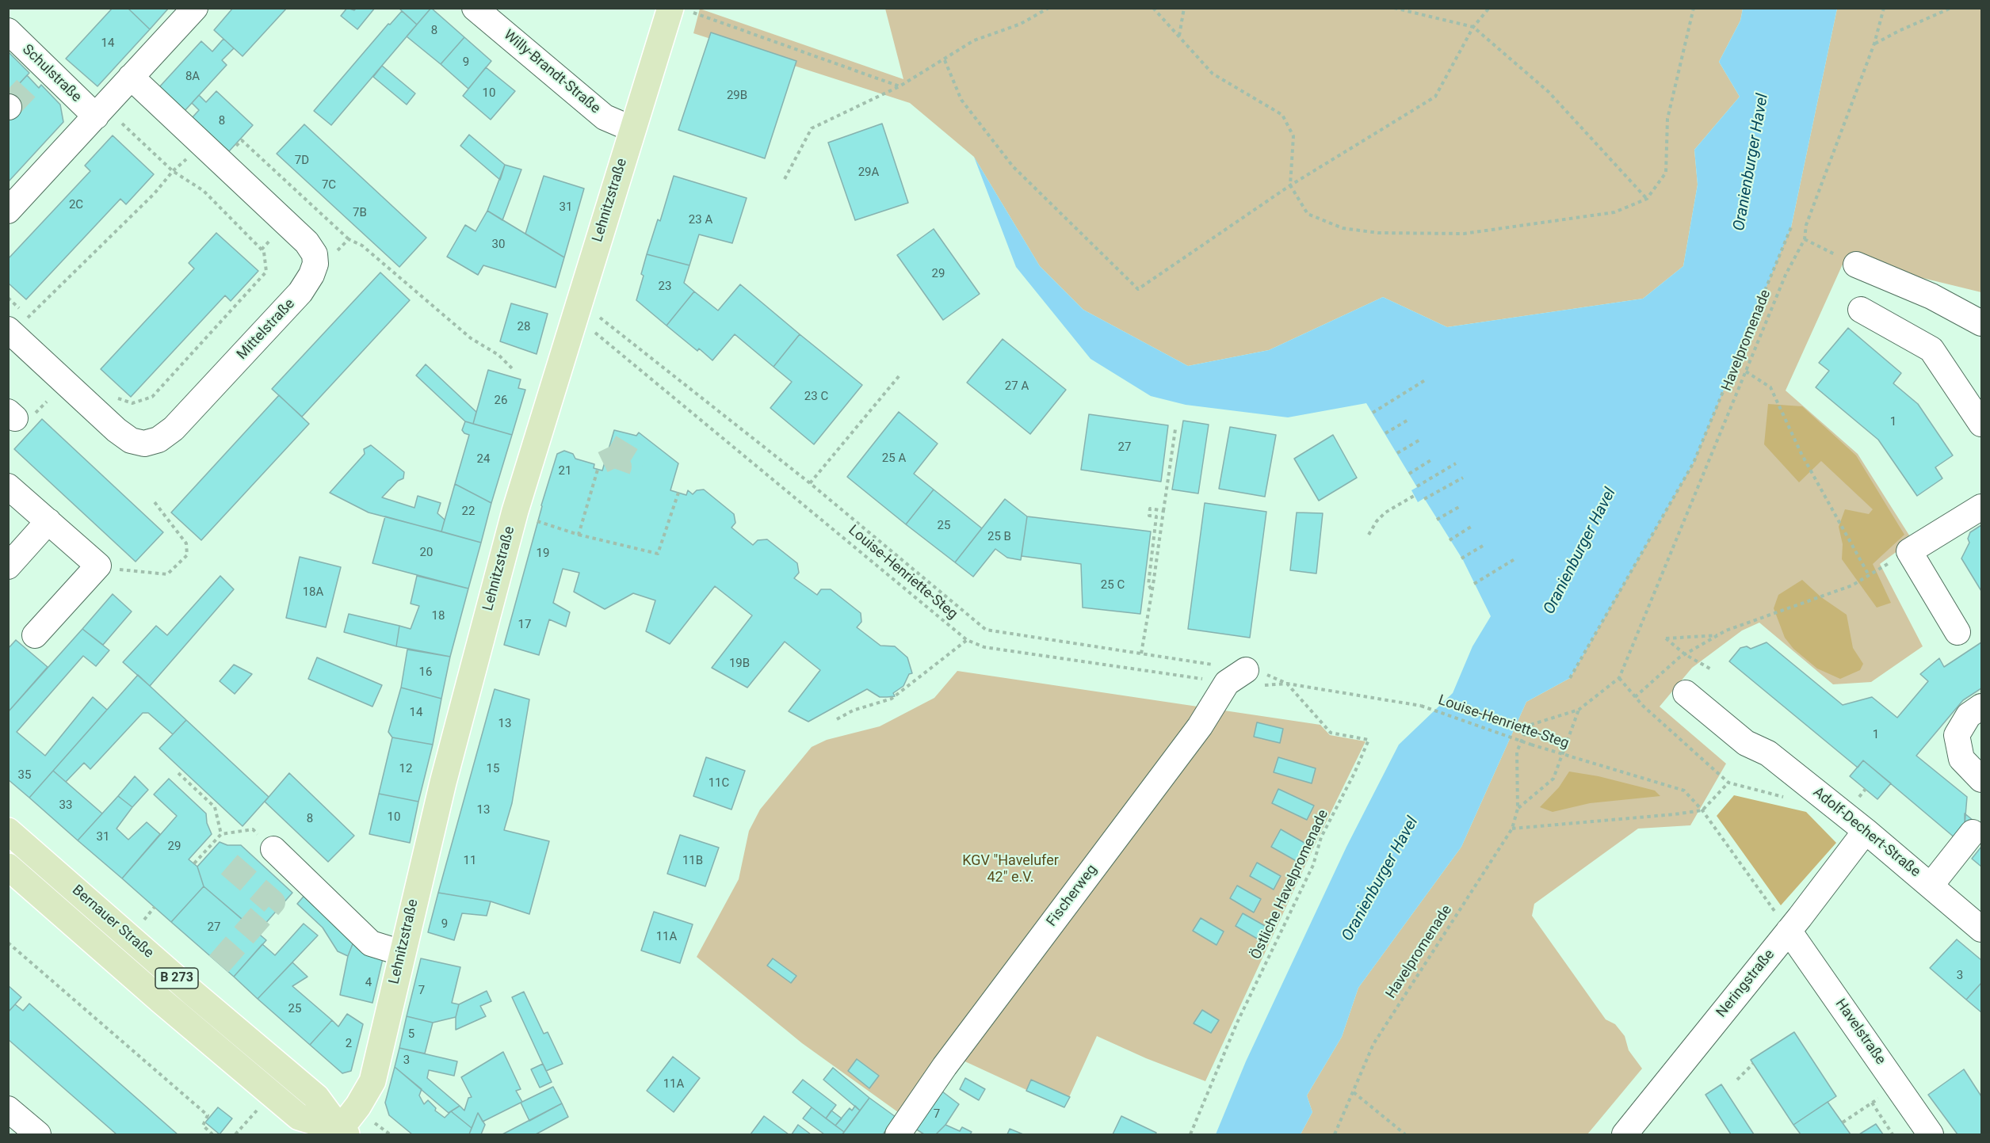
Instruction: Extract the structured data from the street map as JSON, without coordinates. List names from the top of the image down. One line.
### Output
{"streets":{"main road":["Lehnitzstraße","Bernauer Straße","B 273"],"street":["Willy-Brandt-Straße","Schulstraße","Mittelstraße","Adolf-Dechert-Straße","Fischerweg","Neringstraße","Havelstraße"],"path":["Havelpromenade","Louise-Henriette-Steg","Östliche Havelpromenade"]},"crossings":[["Willy-Brandt-Straße","Lehnitzstraße"],["Lehnitzstraße","Louise-Henriette-Steg"],["Lehnitzstraße","Bernauer Straße"],["Louise-Henriette-Steg","Östliche Havelpromenade"],["Louise-Henriette-Steg","Fischerweg"],["Louise-Henriette-Steg","Neringstraße"],["Louise-Henriette-Steg","Havelstraße"],["Adolf-Dechert-Straße","Neringstraße"],["Neringstraße","Havelstraße"]],"water":["Oranienburger Havel"],"parks":["KGV \"Havelufer 42\" e.V."],"house_numbers":["8","14","9","8A","10","29B","8","7D","29A","7C","2C","31","7B","23 A","30","29","23","28","27 A","23 C","26","1","27","25 A","24","21","22","25","25 B","20","19","25 C","18A","18","17","19B","16","14","13","1","12","15","35","11C","33","13","10","8","31","29","11","11B","9","27","11A","3","4","7","25","5","2","3","11A","7"]}
